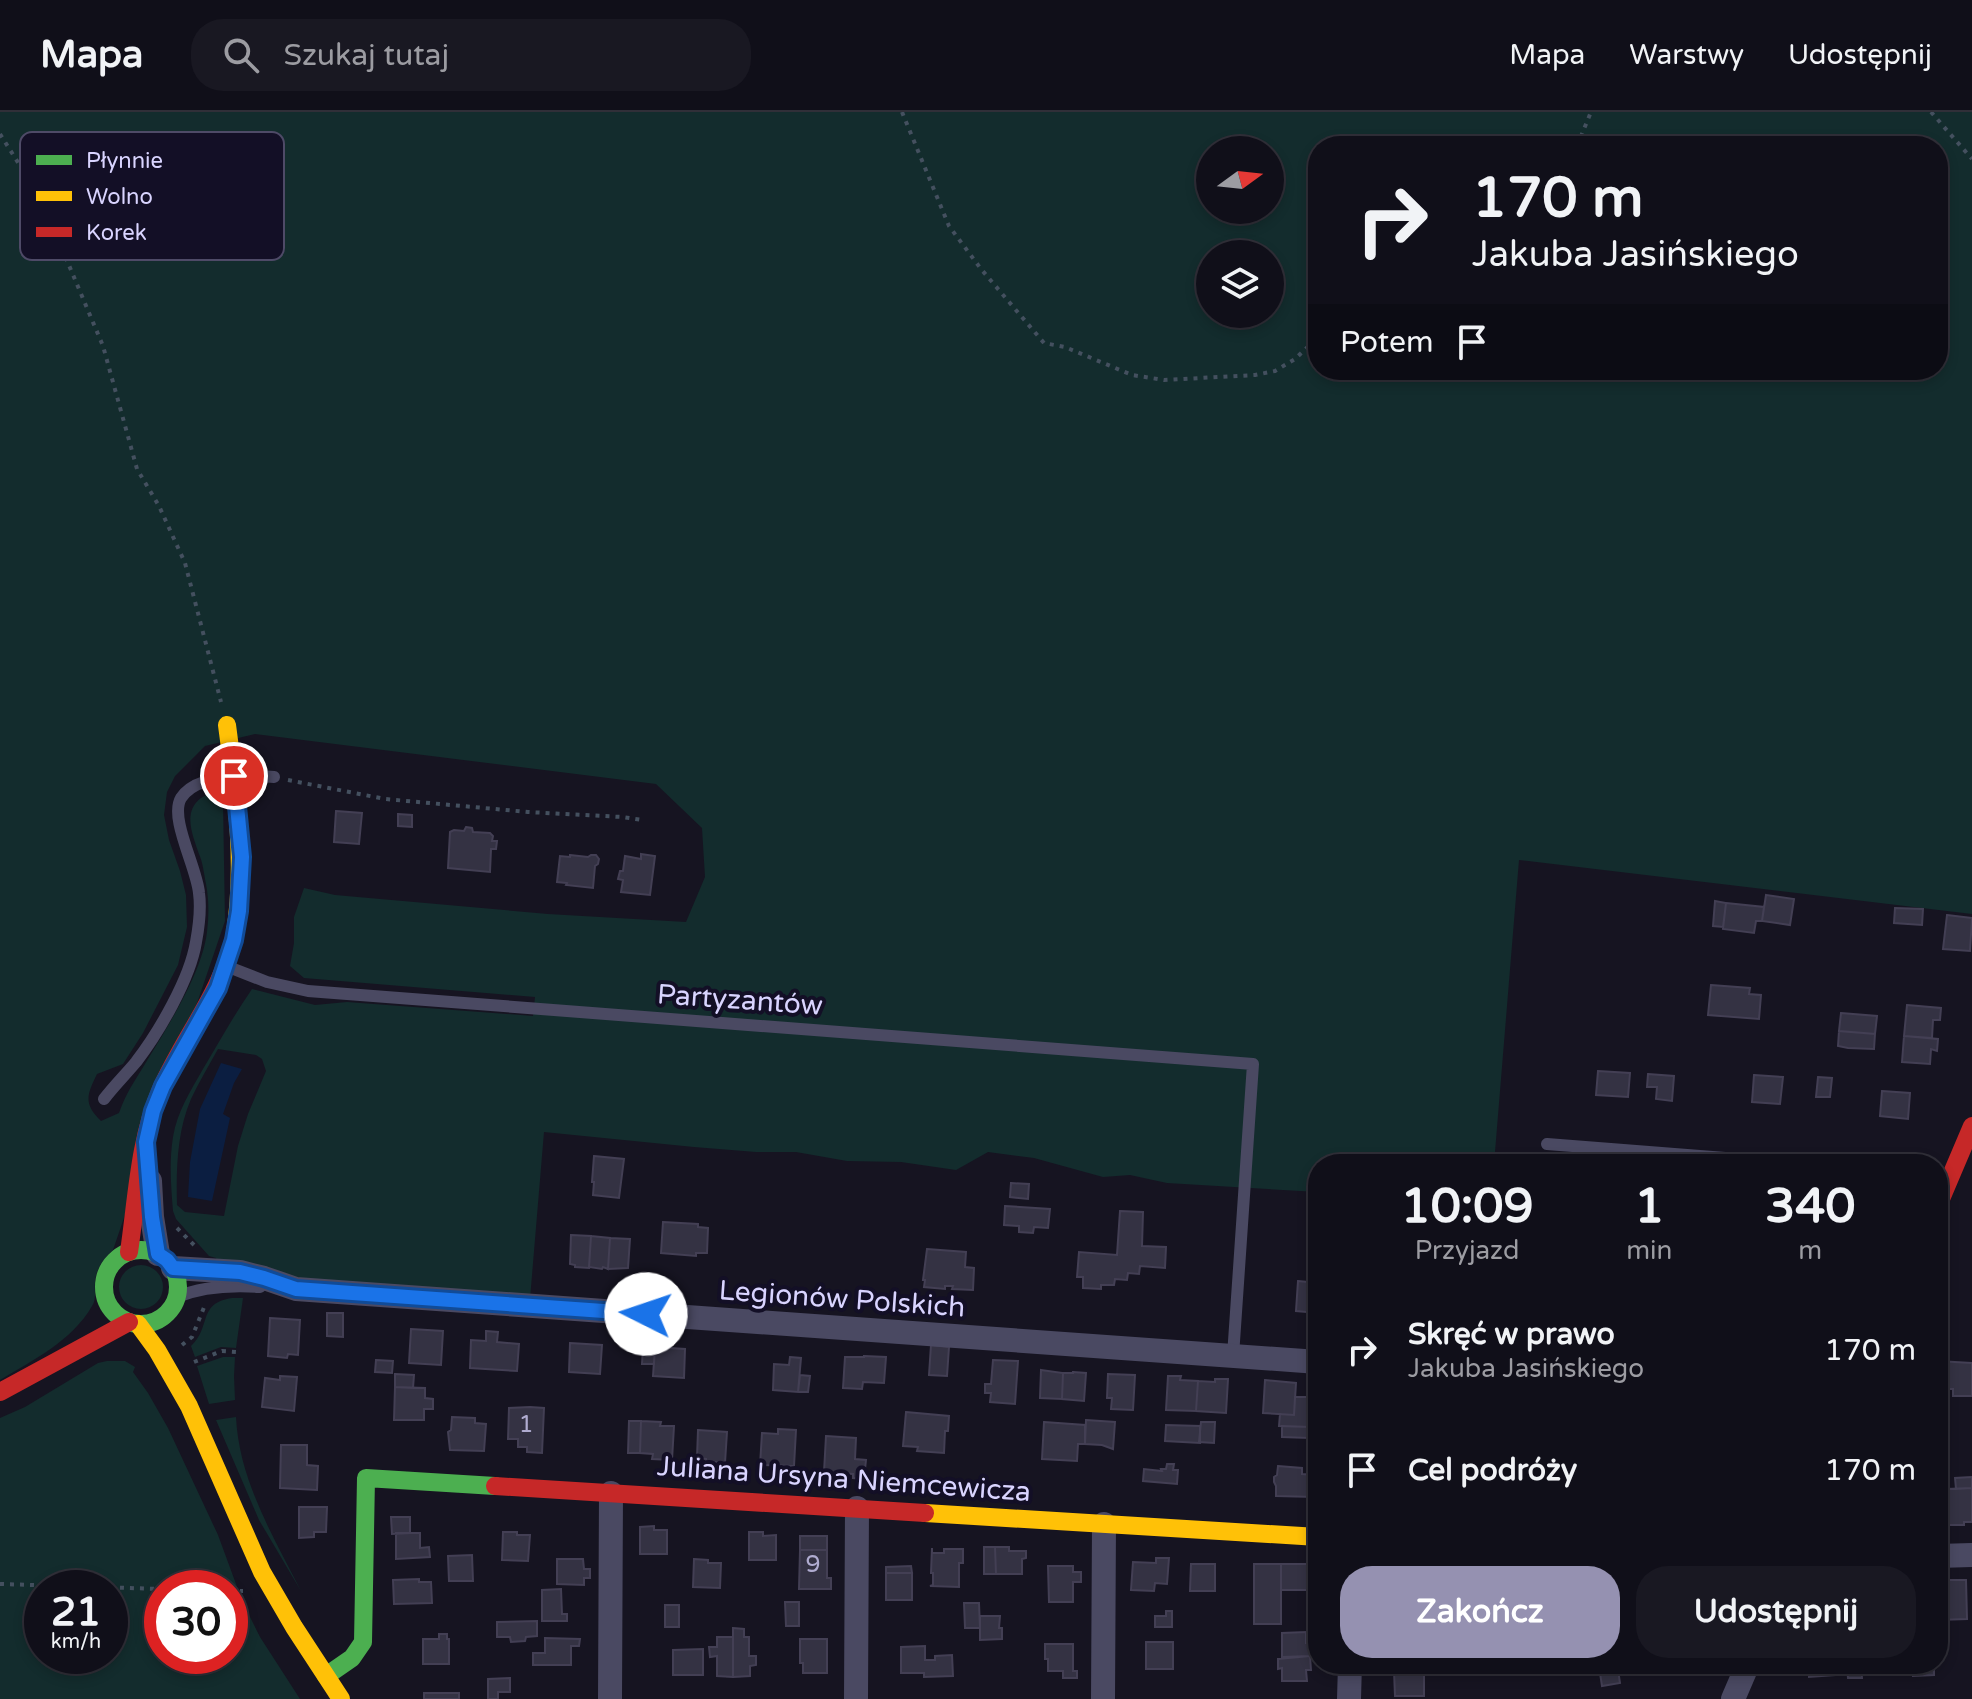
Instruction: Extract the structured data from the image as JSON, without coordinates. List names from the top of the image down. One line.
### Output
{"streets":{"street":["Legionów Polskich","Juliana Ursyna Niemcewicza"],"lane":["Partyzantów"]},"crossings":[["Partyzantów","Legionów Polskich"]],"house_numbers":["1","9"],"legend":["Płynnie","Wolno","Korek"],"north":"right","page":{"header":"Mapa","search":"Szukaj tutaj","nav":["Mapa","Warstwy","Udostępnij"],"turn":["170 m","Jakuba Jasińskiego"],"then":"Potem","eta":["10:09","Przyjazd","1","min","340","m"],"list":[{"name":"Skręć w prawo","note":"Jakuba Jasińskiego","value":"170 m"},{"name":"Cel podróży","value":"170 m"}],"buttons":["Zakończ","Udostępnij"],"speed":"21 km/h","limit":"30"}}
